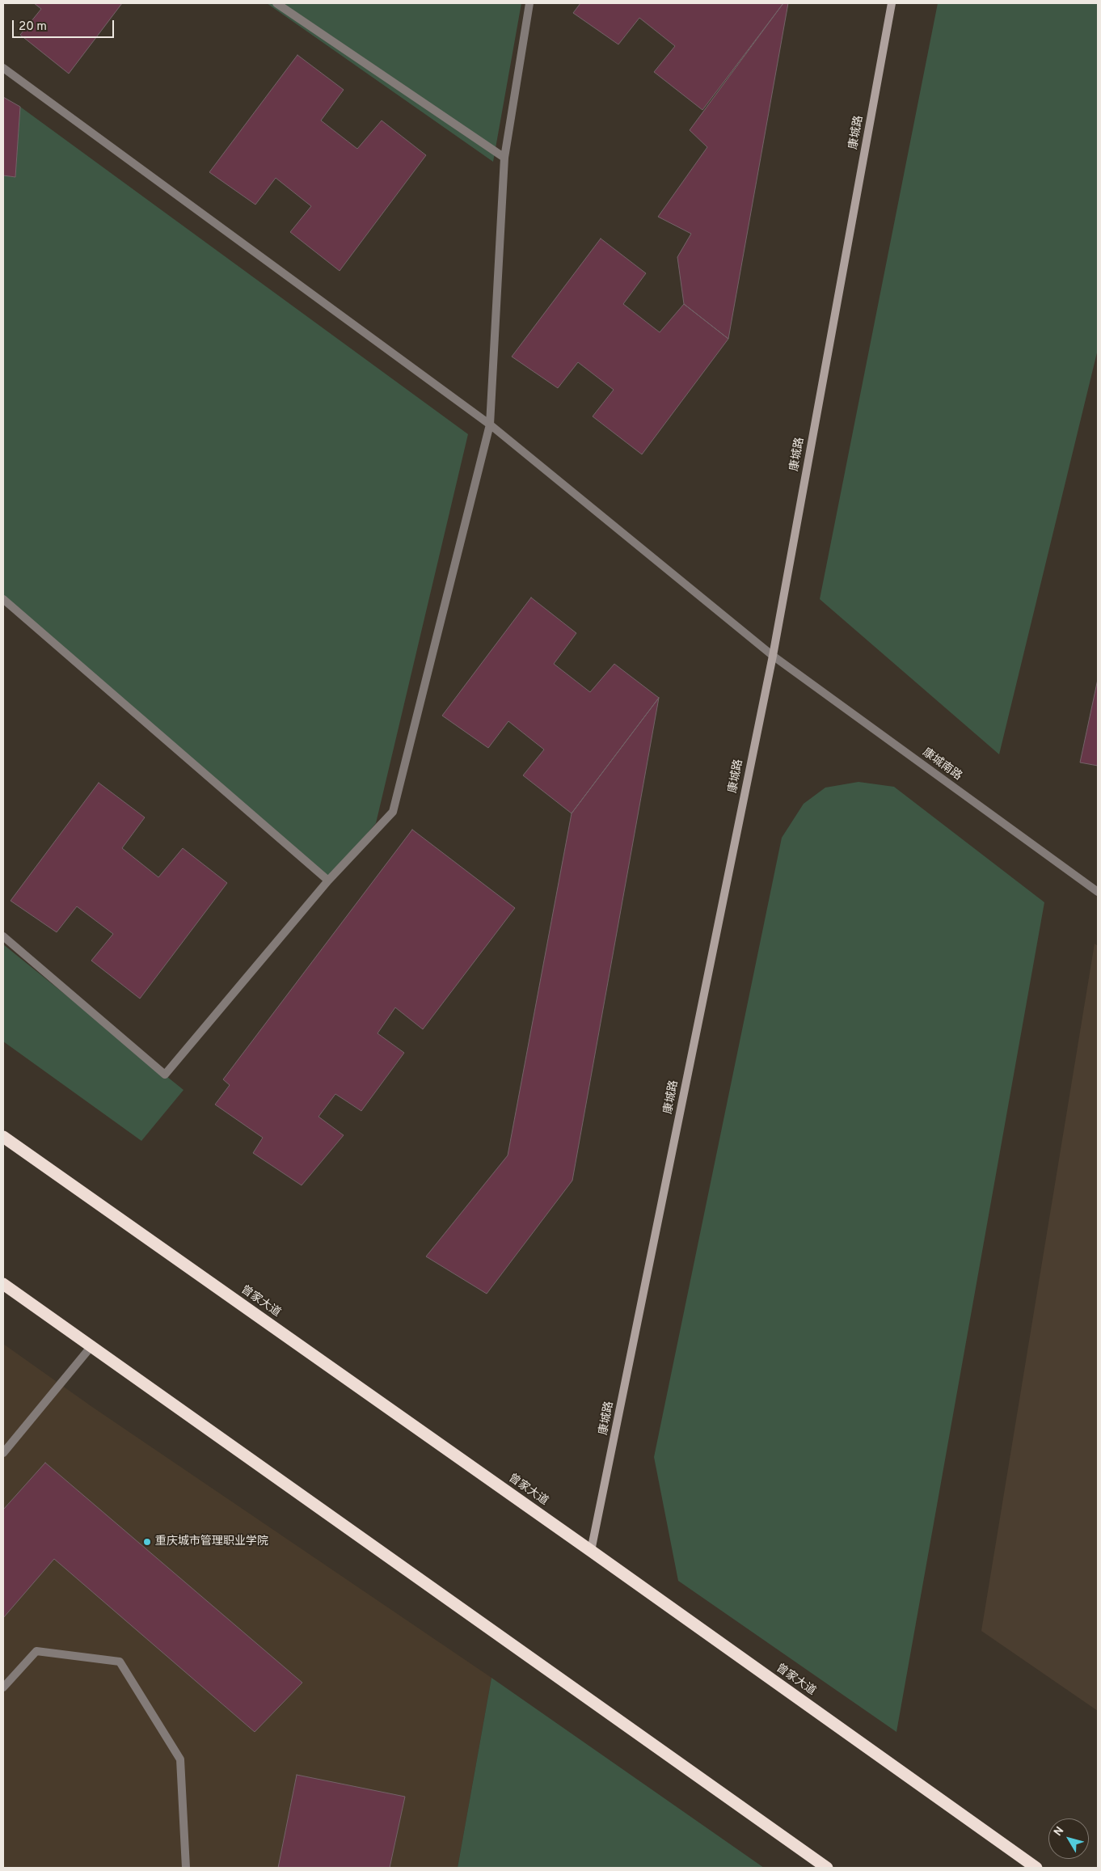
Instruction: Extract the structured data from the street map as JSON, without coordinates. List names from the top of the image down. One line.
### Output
{"streets":{"highway":["曾家大道"],"street":["康城路","康城南路"]},"crossings":[["康城路","康城南路"],["康城路","曾家大道"]],"places":["重庆城市管理职业学院"],"scale_bar":"20 m","north":"top left"}
